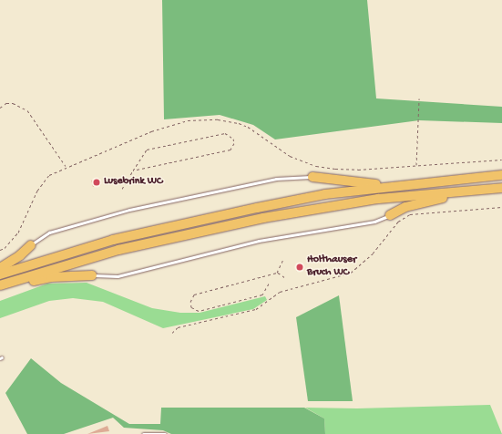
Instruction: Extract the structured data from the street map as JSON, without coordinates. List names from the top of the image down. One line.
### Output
{"places":["Lusebrink WC","Holthauser Bruch WC"]}
